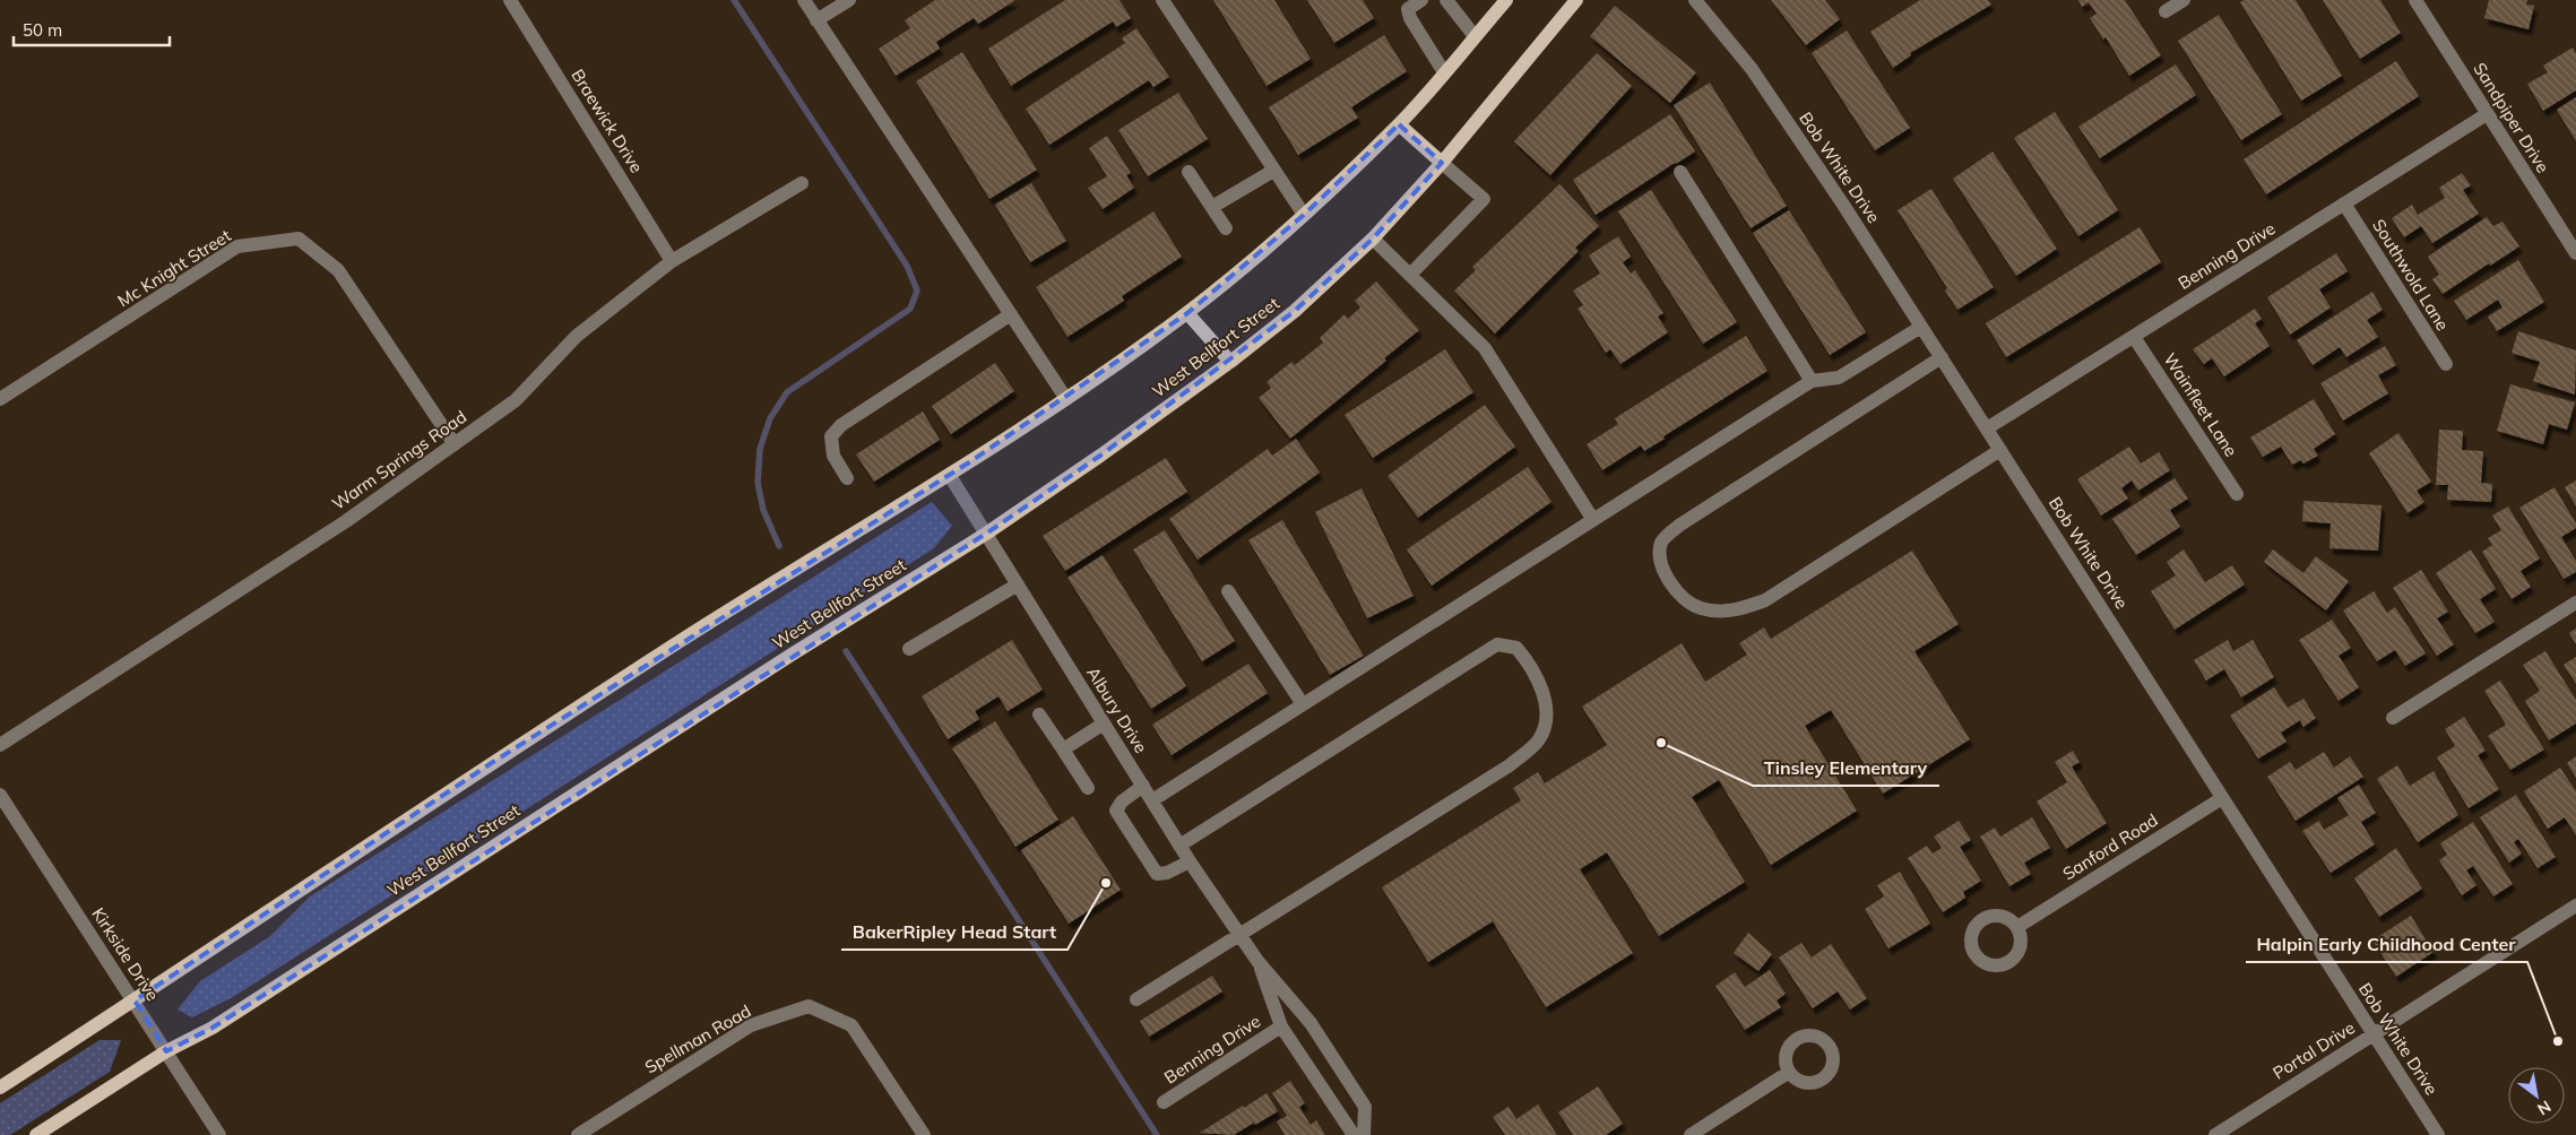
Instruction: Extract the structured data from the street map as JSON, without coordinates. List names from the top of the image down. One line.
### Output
{"streets":{"main road":["West Bellfort Street"],"street":["Sandpiper Drive","Braewick Drive","Bob White Drive","Benning Drive","Mc Knight Street","Southwold Lane","Wainfleet Lane","Warm Springs Road","Albury Drive","Sanford Road","Kirkside Drive","Spellman Road","Portal Drive"]},"crossings":[["Sandpiper Drive","Benning Drive"],["Braewick Drive","Warm Springs Road"],["Bob White Drive","Benning Drive"],["Bob White Drive","Sanford Road"],["Bob White Drive","Portal Drive"],["Benning Drive","Southwold Lane"],["Benning Drive","Wainfleet Lane"],["Benning Drive","Albury Drive"],["Mc Knight Street","Warm Springs Road"],["West Bellfort Street","Albury Drive"],["West Bellfort Street","Kirkside Drive"]],"places":["Tinsley Elementary","BakerRipley Head Start","Halpin Early Childhood Center"],"scale_bar":"50 m","north":"bottom right"}
